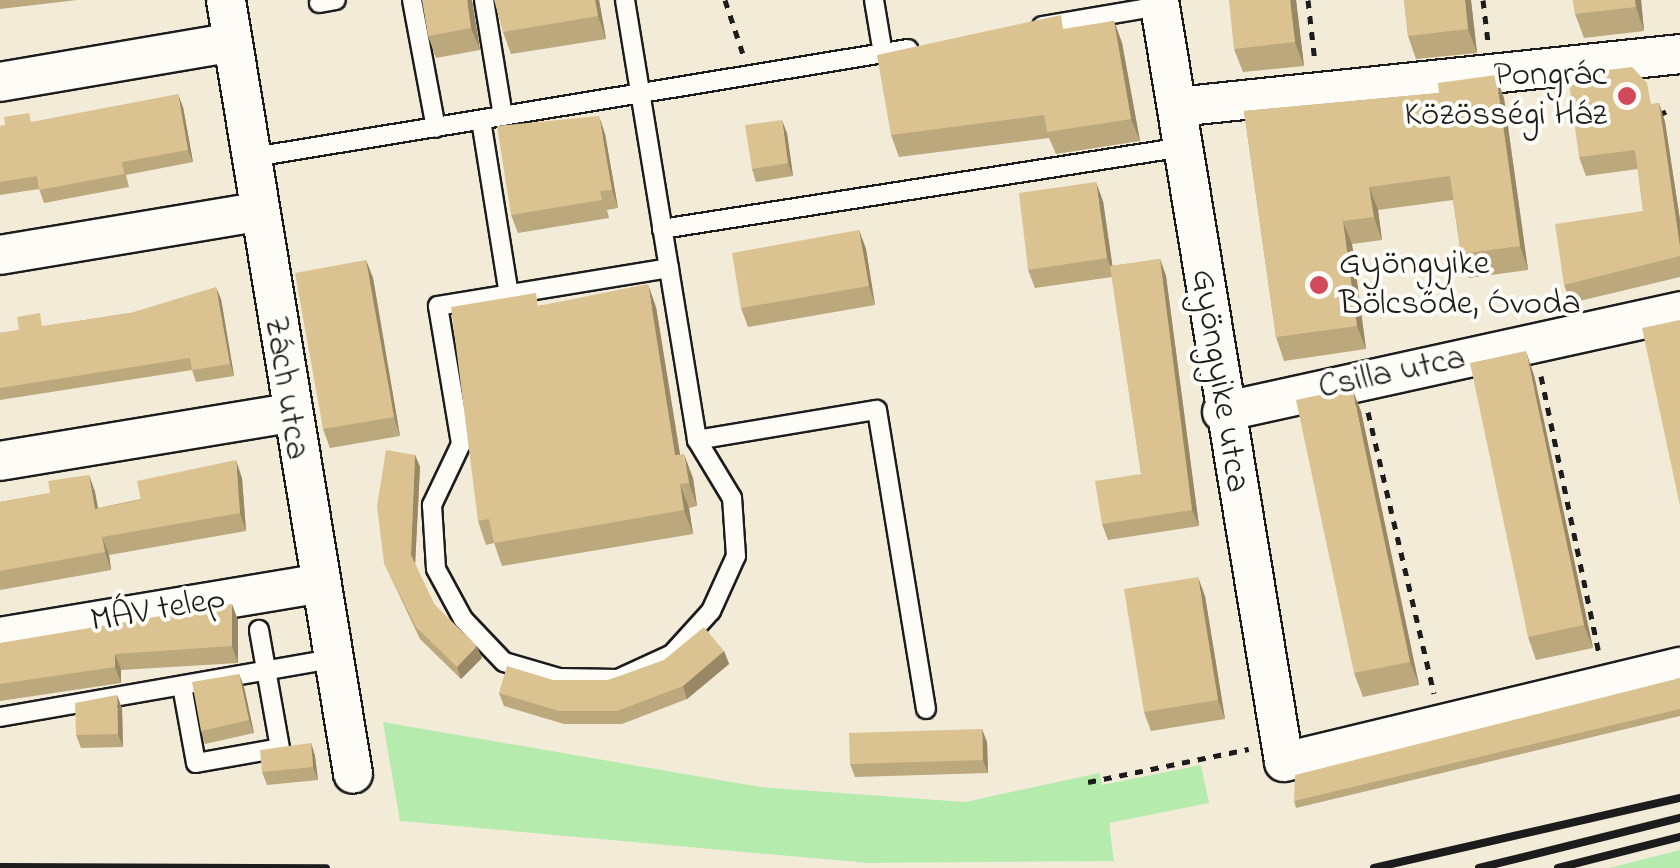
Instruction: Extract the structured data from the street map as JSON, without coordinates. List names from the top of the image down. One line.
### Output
{"streets":{"street":["Csilla utca","Gyöngyike utca","Zách utca","MÁV telep"]},"crossings":[["Csilla utca","Gyöngyike utca"],["Zách utca","MÁV telep"]],"places":["Pongrác Közösségi Ház","Gyöngyike Bölcsőde, Óvoda"]}
